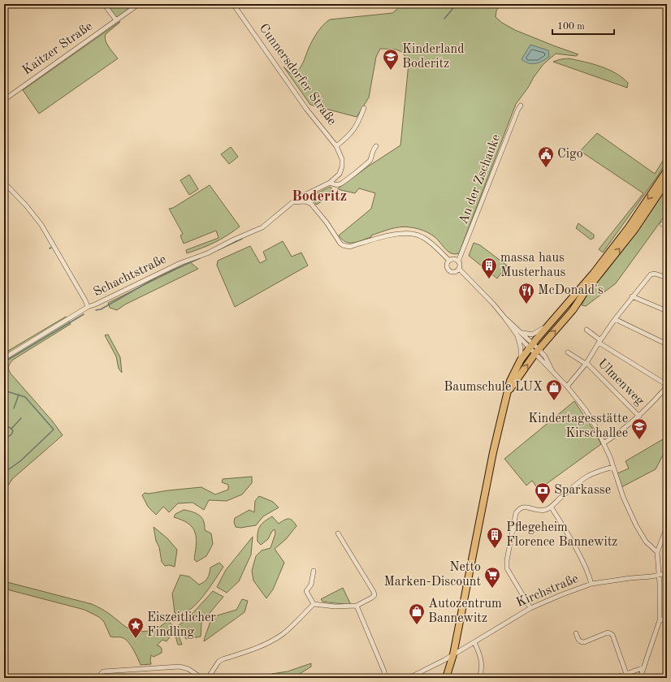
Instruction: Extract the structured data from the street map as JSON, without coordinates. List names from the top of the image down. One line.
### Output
{"streets":{"street":["Kaitzer Straße","Cunnersdorfer Straße","An der Zschauke","Schachtstraße","Ulmenweg","Kirchstraße"]},"crossings":[["Cunnersdorfer Straße","Schachtstraße"]],"districts":["Boderitz"],"places":{"school or university":["Kinderland Boderitz","Kindertagesstätte Kirschallee"],"public building":["Cigo"],"building":["massa haus Musterhaus","Pflegeheim Florence Bannewitz"],"restaurant":["McDonald's"],"shop":["Baumschule LUX","Autozentrum Bannewitz"],"bank":["Sparkasse"],"supermarket":["Netto Marken-Discount"],"place":["Eiszeitlicher Findling"]},"scale_bar":"100 m"}
